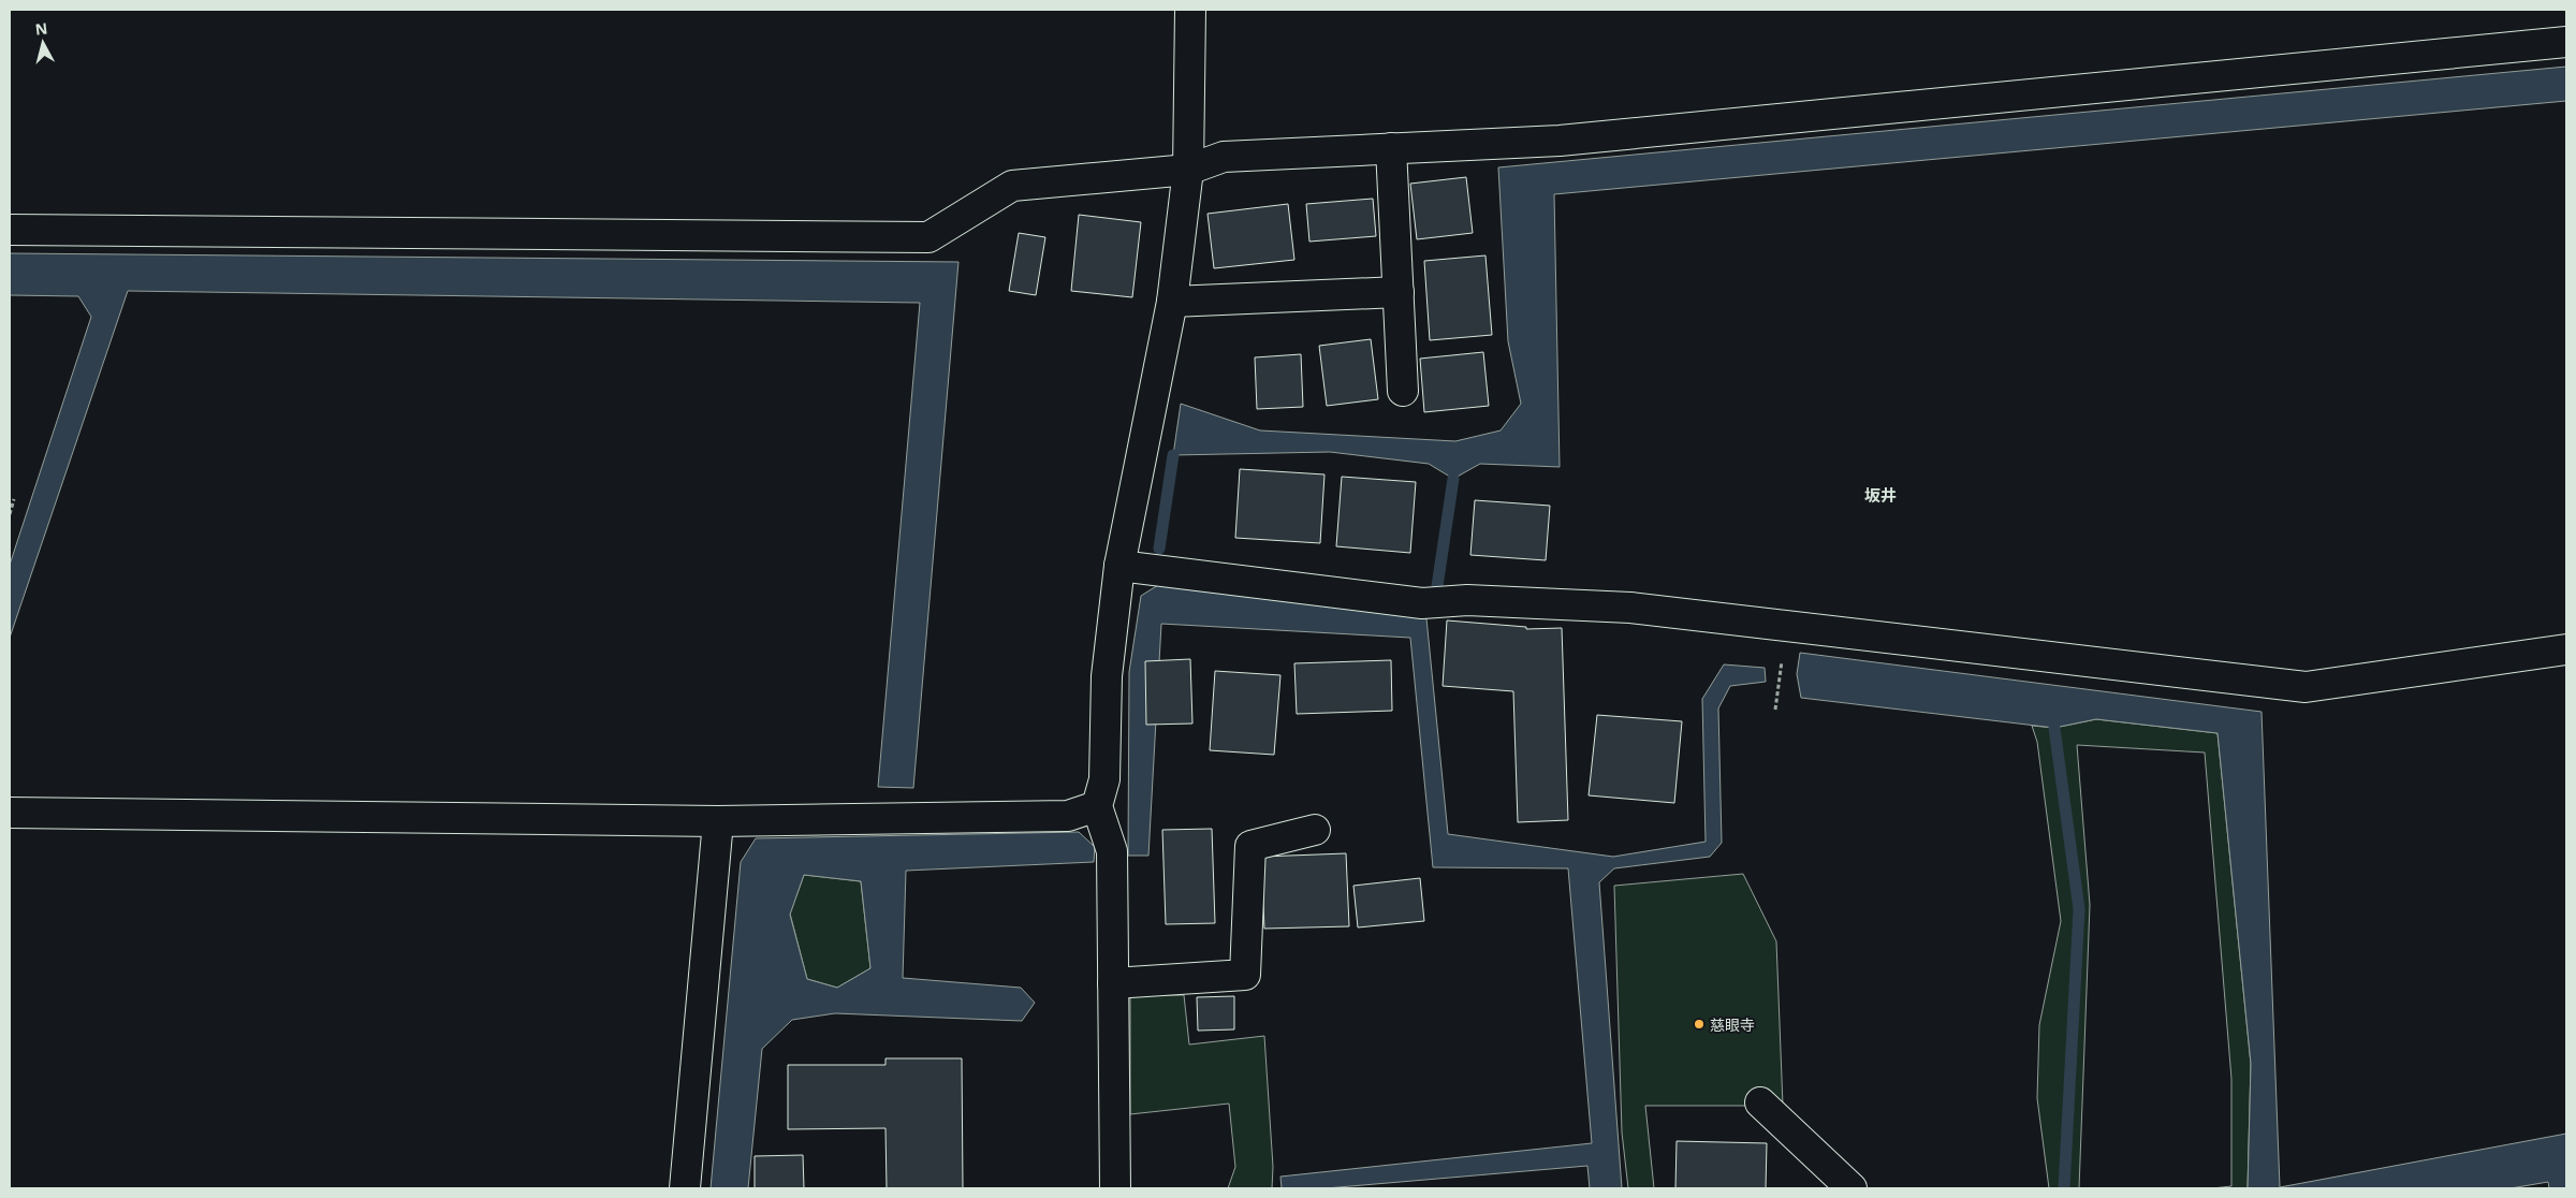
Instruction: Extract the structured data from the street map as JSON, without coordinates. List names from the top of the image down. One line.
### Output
{"districts":["坂井"],"places":["慈眼寺"],"north":"top"}
